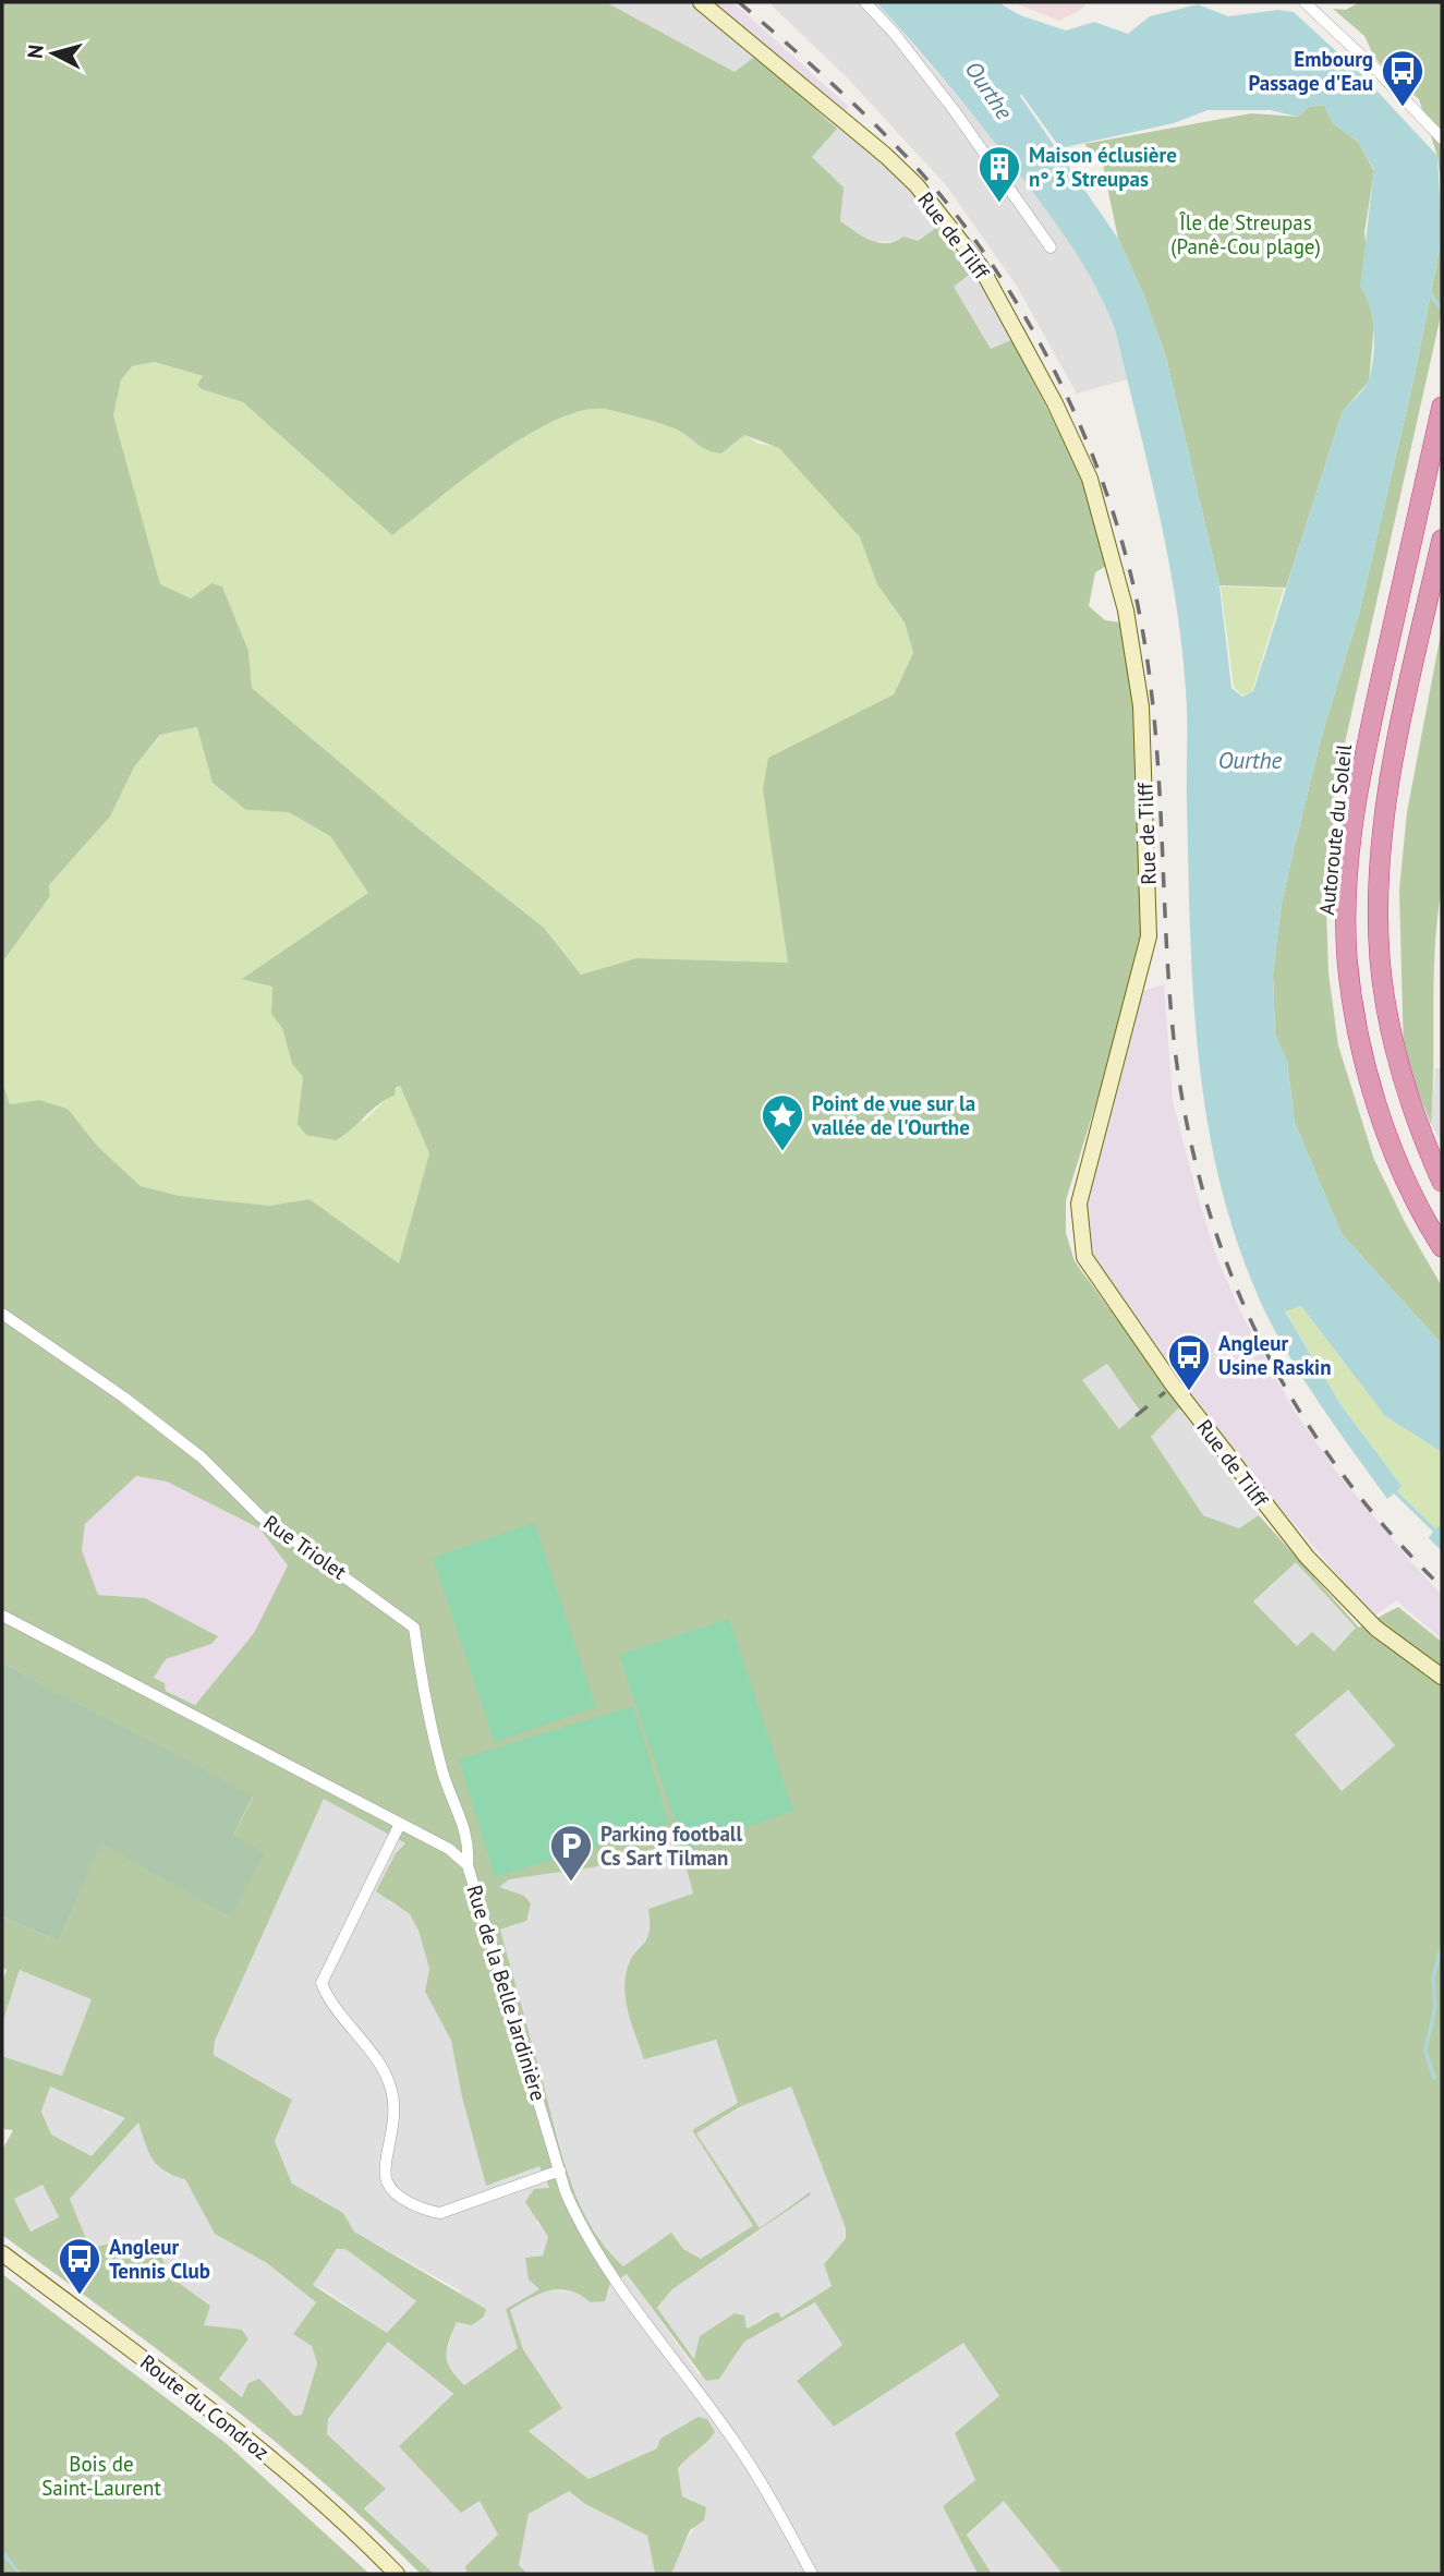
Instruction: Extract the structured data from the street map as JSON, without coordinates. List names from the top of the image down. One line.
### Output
{"streets":{"highway":["Autoroute du Soleil"],"main road":["Rue de Tilff","Route du Condroz"],"street":["Rue Triolet","Rue de la Belle Jardinière"]},"crossings":[["Rue Triolet","Rue de la Belle Jardinière"]],"water":["Ourthe"],"parks":["Île de Streupas (Panê-Cou plage)","Bois de Saint-Laurent"],"places":{"bus stop":["Embourg Passage d'Eau","Angleur Usine Raskin","Angleur Tennis Club"],"building":["Maison éclusière n° 3 Streupas"],"place":["Point de vue sur la vallée de l'Ourthe"],"parking":["Parking football Cs Sart Tilman"]},"north":"left"}
